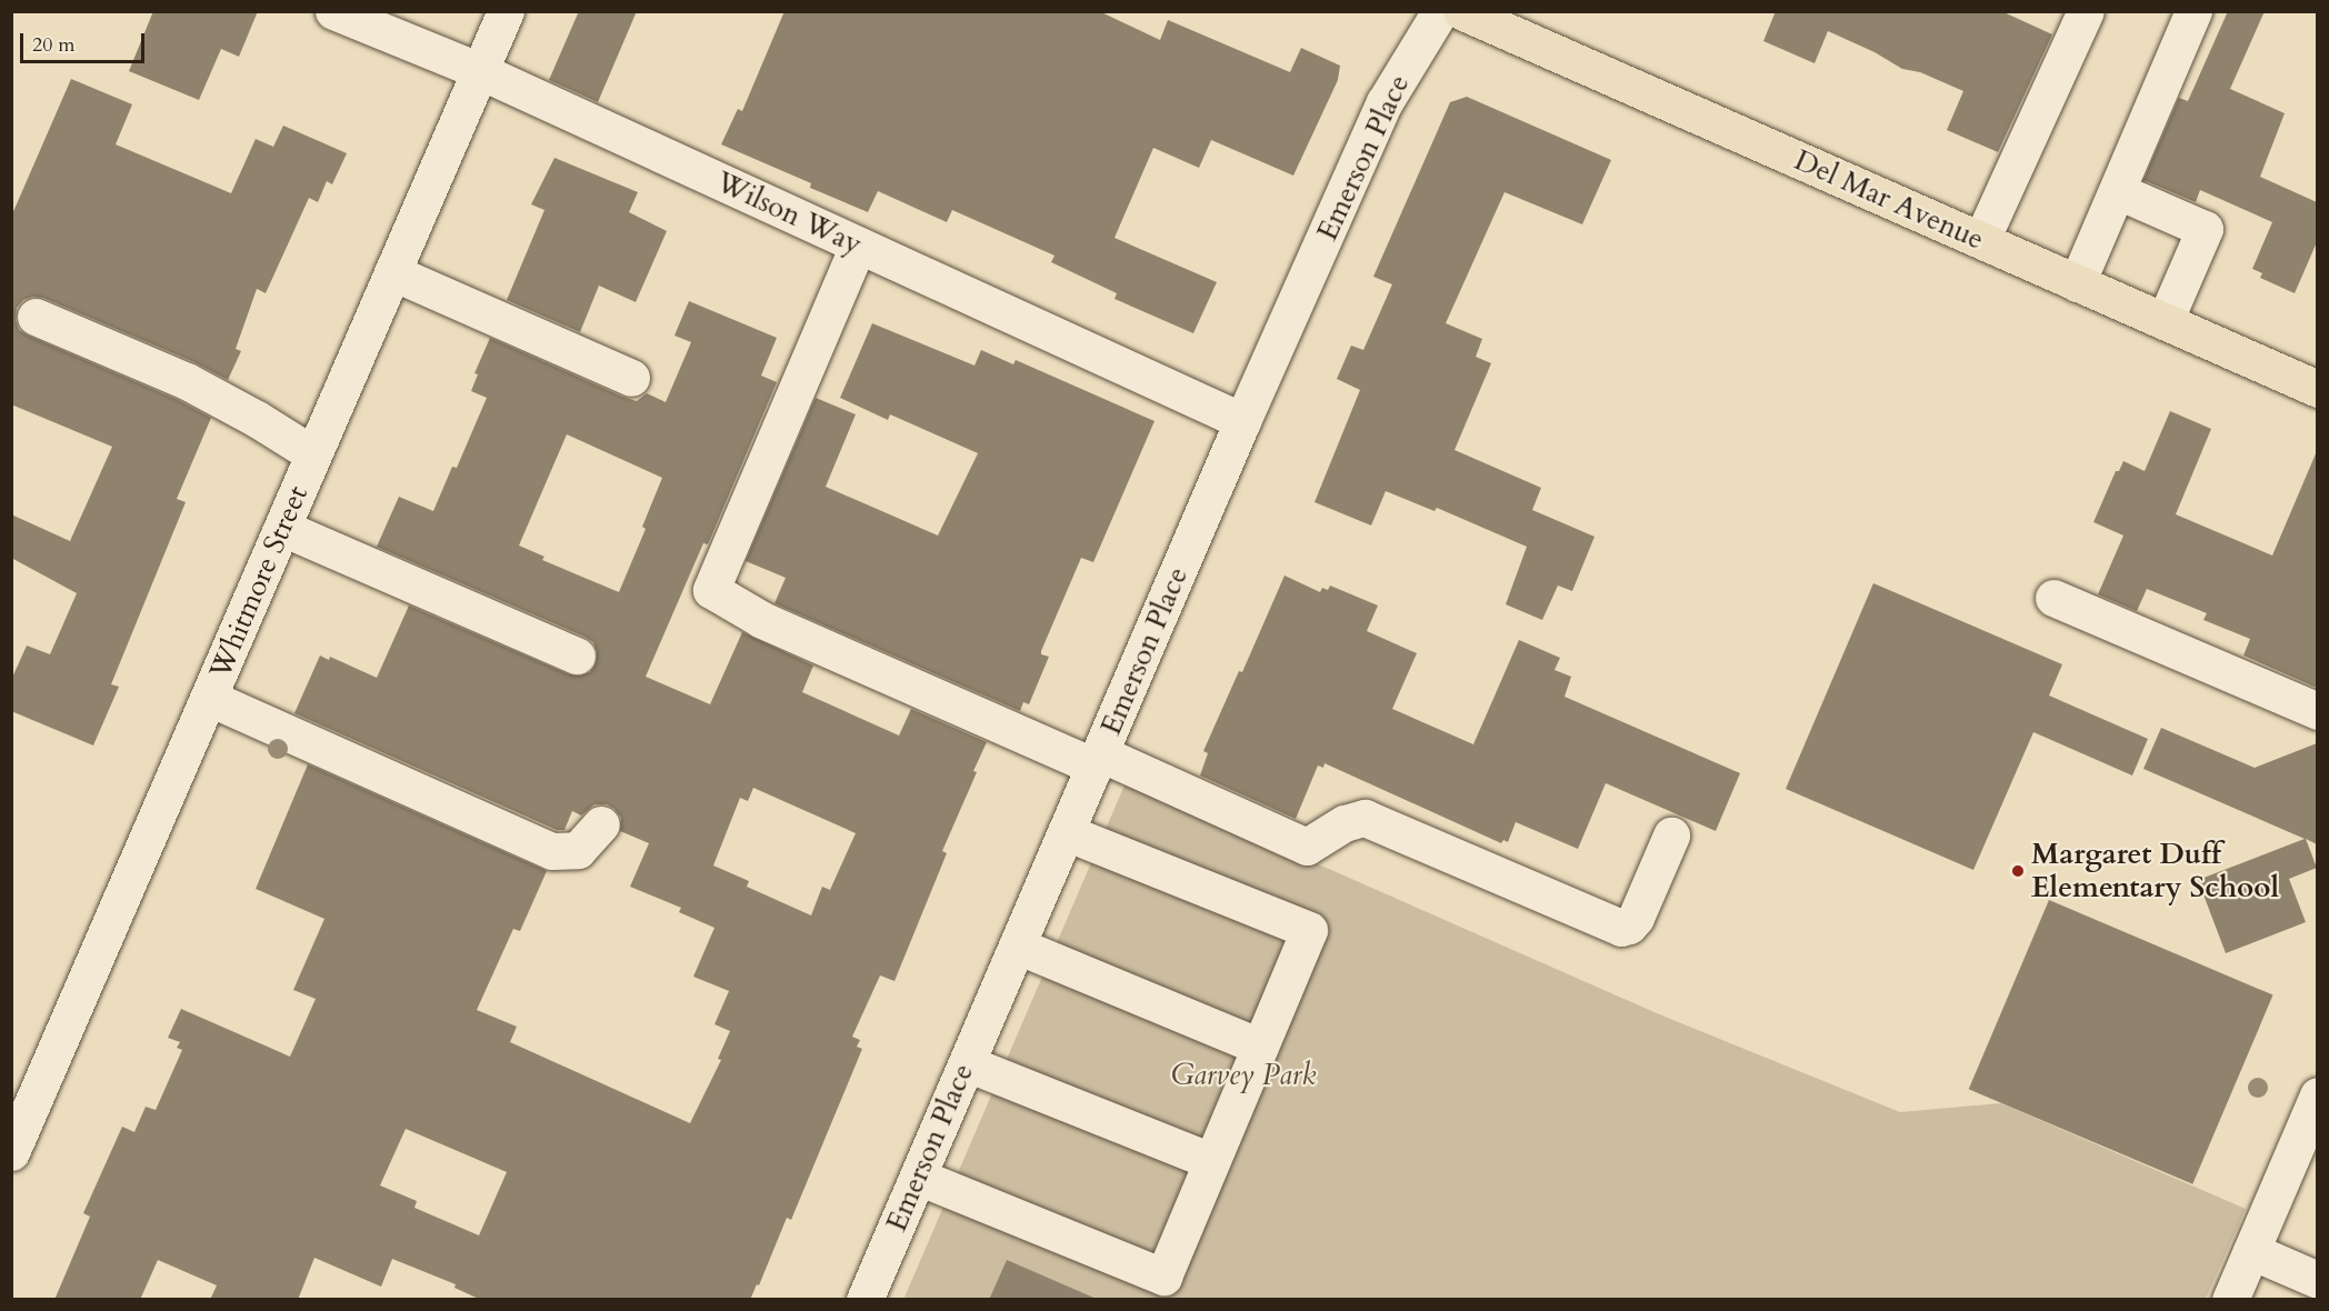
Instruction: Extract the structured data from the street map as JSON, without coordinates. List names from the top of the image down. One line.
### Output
{"streets":{"main road":["Del Mar Avenue"],"street":["Emerson Place","Wilson Way","Whitmore Street"]},"crossings":[["Emerson Place","Wilson Way"],["Wilson Way","Whitmore Street"]],"parks":["Garvey Park"],"places":["Margaret Duff Elementary School"],"scale_bar":"20 m"}
